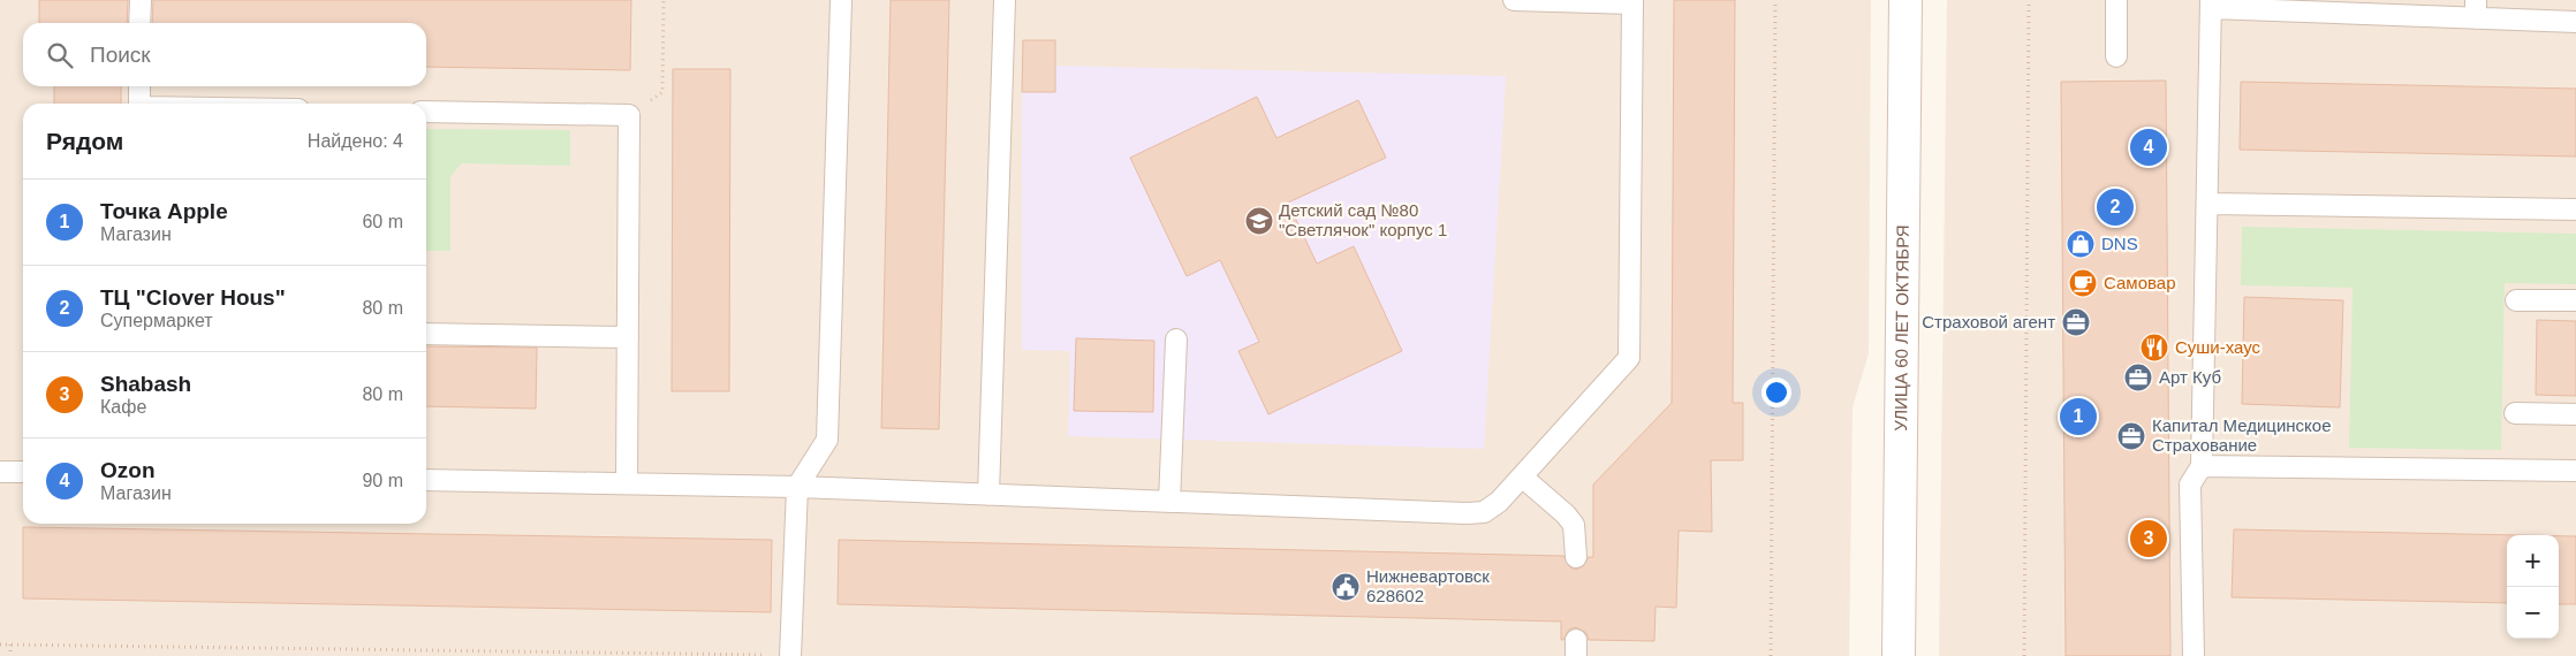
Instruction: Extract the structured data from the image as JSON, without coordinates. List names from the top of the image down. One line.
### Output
{"streets":{"main road":["УЛИЦА 60 ЛЕТ ОКТЯБРЯ"]},"places":{"school or university":["Детский сад №80 \"Светлячок\" корпус 1"],"shop":["DNS"],"cafe":["Самовар"],"office":["Страховой агент","Арт Куб","Капитал Медицинское Страхование"],"restaurant":["Суши-хаус"],"public building":["Нижневартовск 628602"]},"page":{"search":"Поиск","heading":["Рядом","Найдено: 4"],"pins":["4","2","1","3"],"list":[{"mark":"1","name":"Точка Apple","note":"Магазин","value":"60 m"},{"mark":"2","name":"ТЦ \"Clover Hous\"","note":"Супермаркет","value":"80 m"},{"mark":"3","name":"Shabash","note":"Кафе","value":"80 m"},{"mark":"4","name":"Ozon","note":"Магазин","value":"90 m"}],"map_buttons":["+","−"]}}
